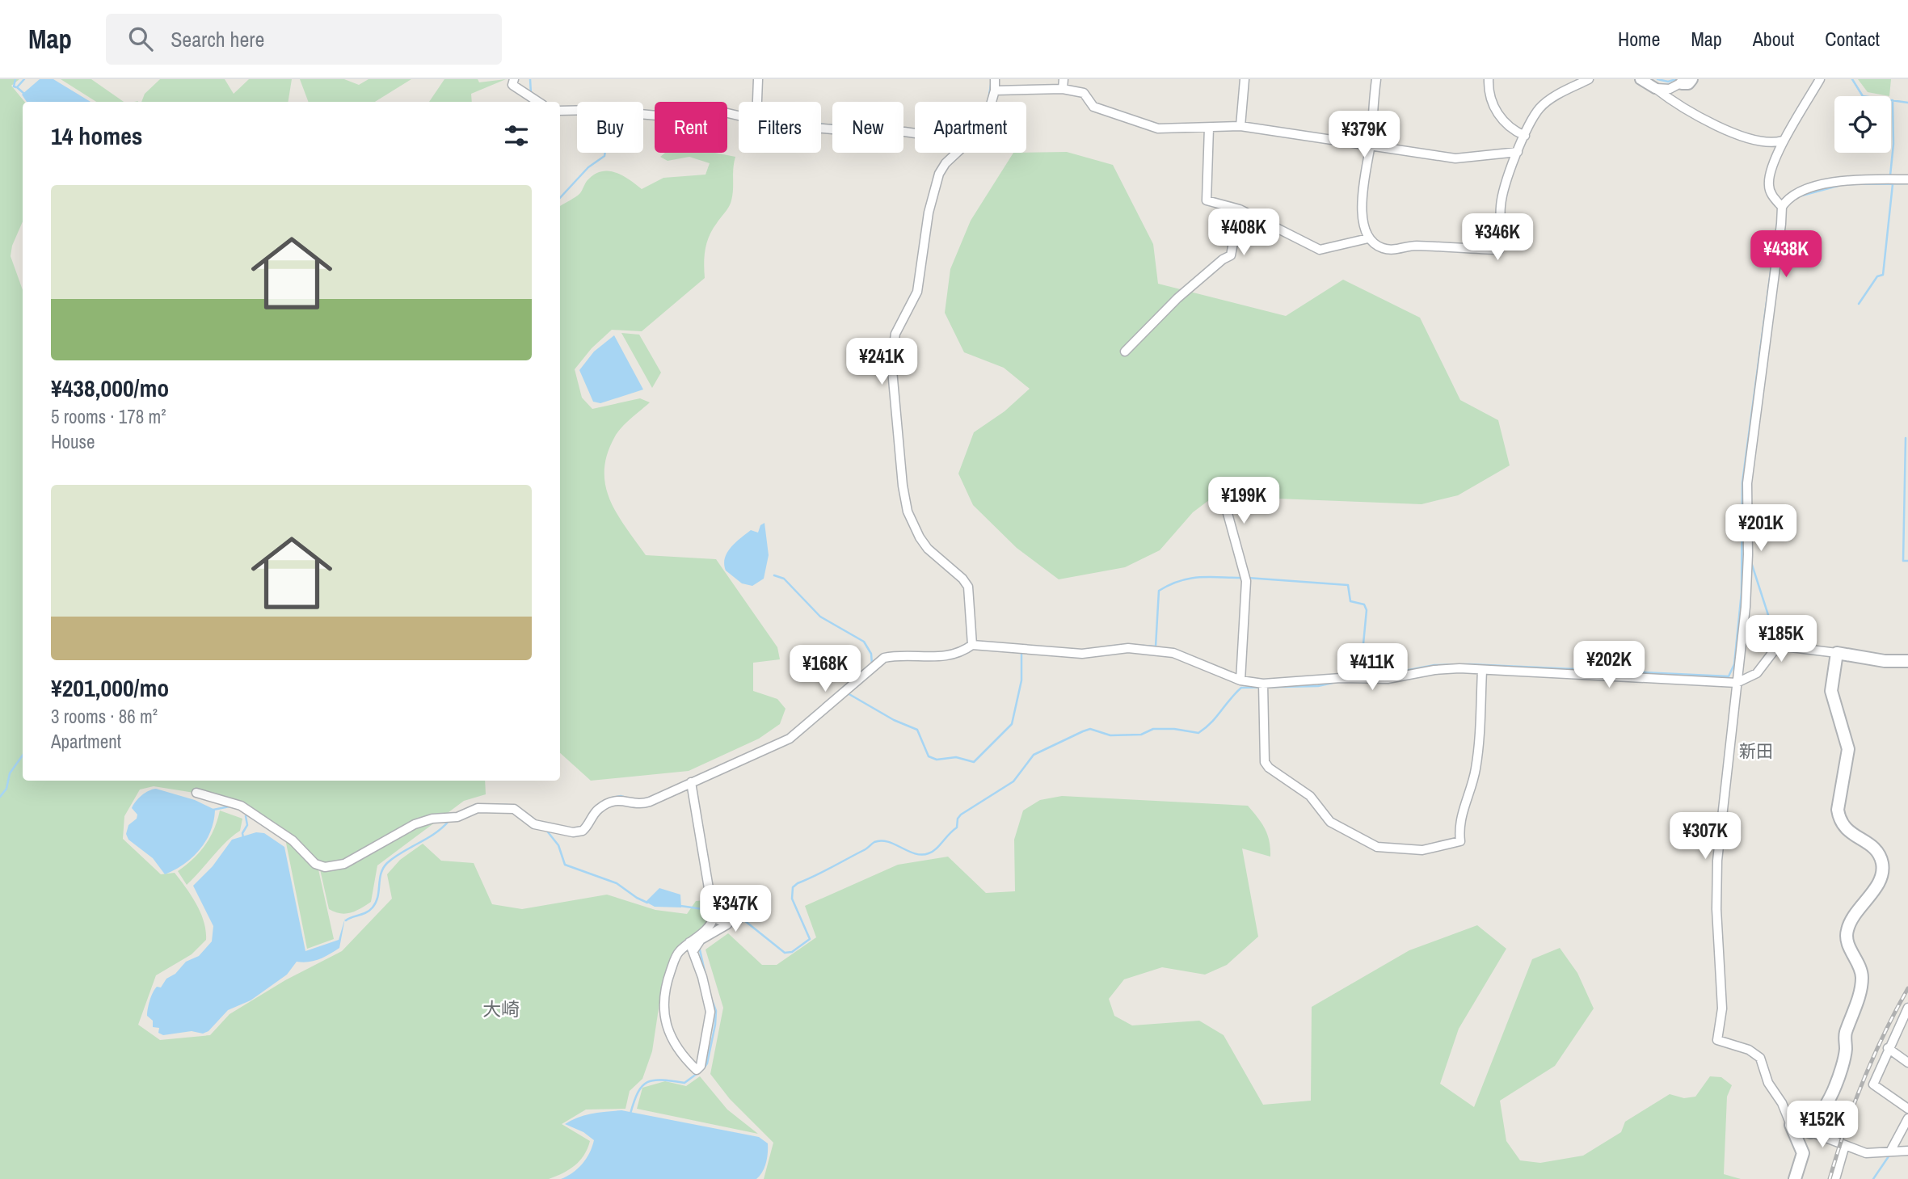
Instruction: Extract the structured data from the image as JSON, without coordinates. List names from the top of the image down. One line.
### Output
{"districts":["新田","大崎"],"page":{"header":"Map","search":"Search here","nav":["Home","Map","About","Contact"],"chip":["Buy","Rent","Filters","New","Apartment"],"heading":"14 homes","price":["¥379K","¥408K","¥346K","¥438K","¥241K","¥199K","¥201K","¥185K","¥202K","¥411K","¥168K","¥307K","¥347K","¥152K"],"list":[{"name":"¥438,000/mo","note":"5 rooms · 178 m² · House"},{"name":"¥201,000/mo","note":"3 rooms · 86 m² · Apartment"}]}}
